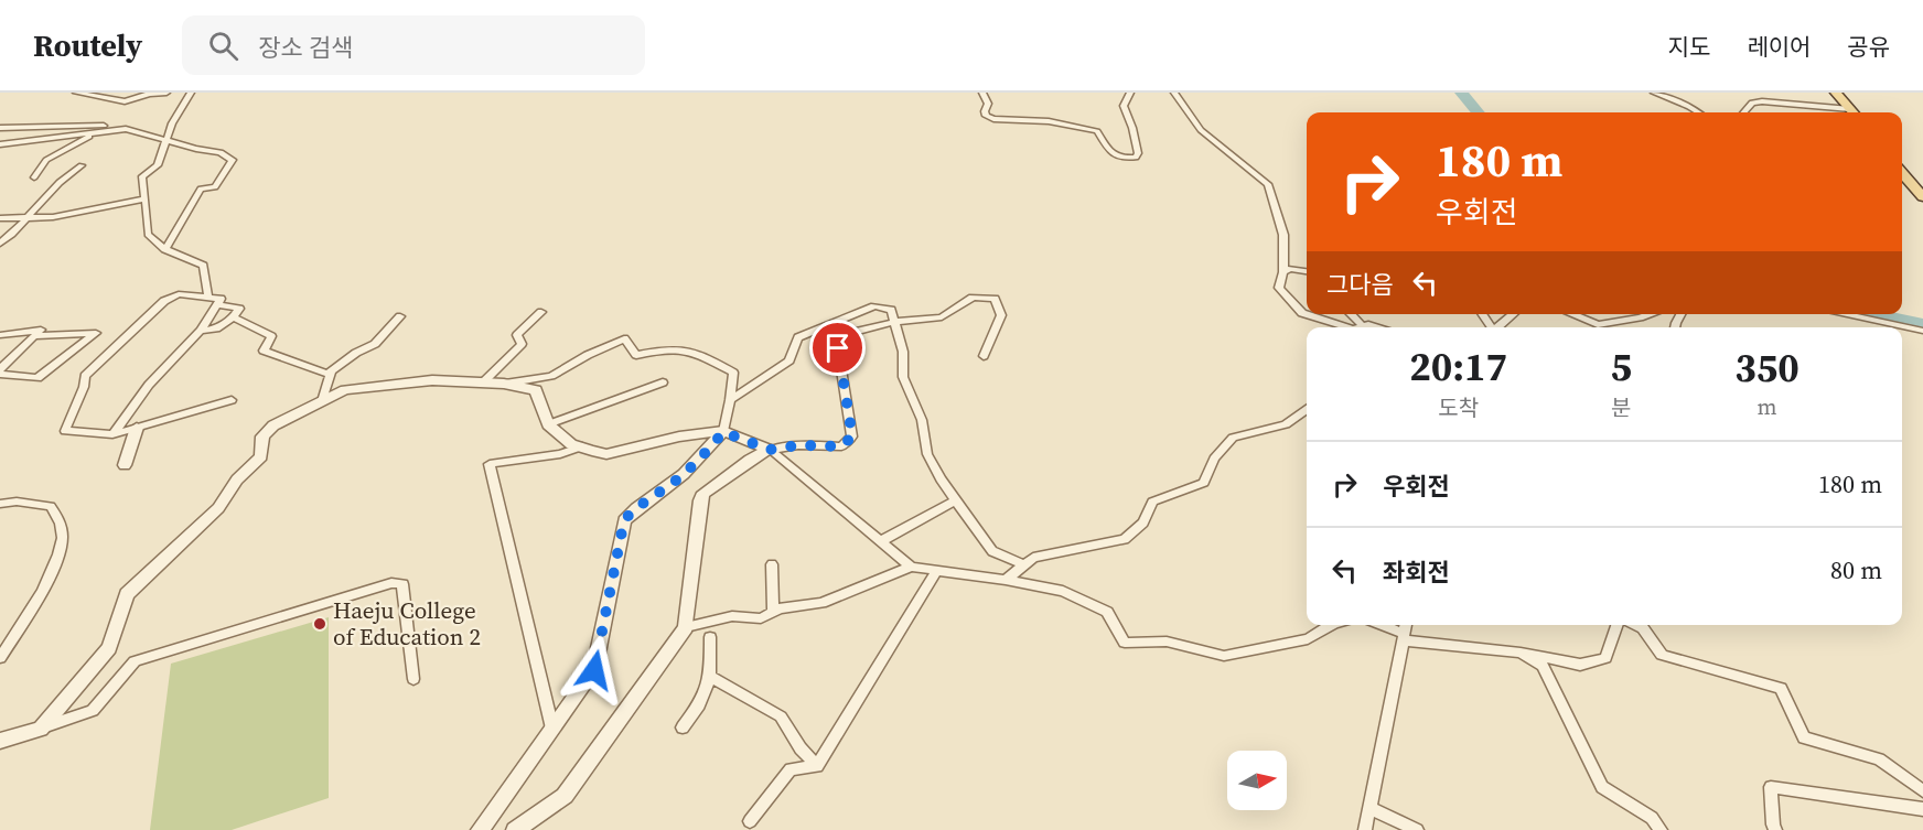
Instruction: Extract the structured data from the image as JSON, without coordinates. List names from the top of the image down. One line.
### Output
{"places":["Haeju College of Education 2"],"north":"right","page":{"header":"Routely","search":"장소 검색","nav":["지도","레이어","공유"],"turn":["180 m","우회전"],"then":"그다음","eta":["20:17","도착","5","분","350","m"],"list":[{"name":"우회전","value":"180 m"},{"name":"좌회전","value":"80 m"}]}}
